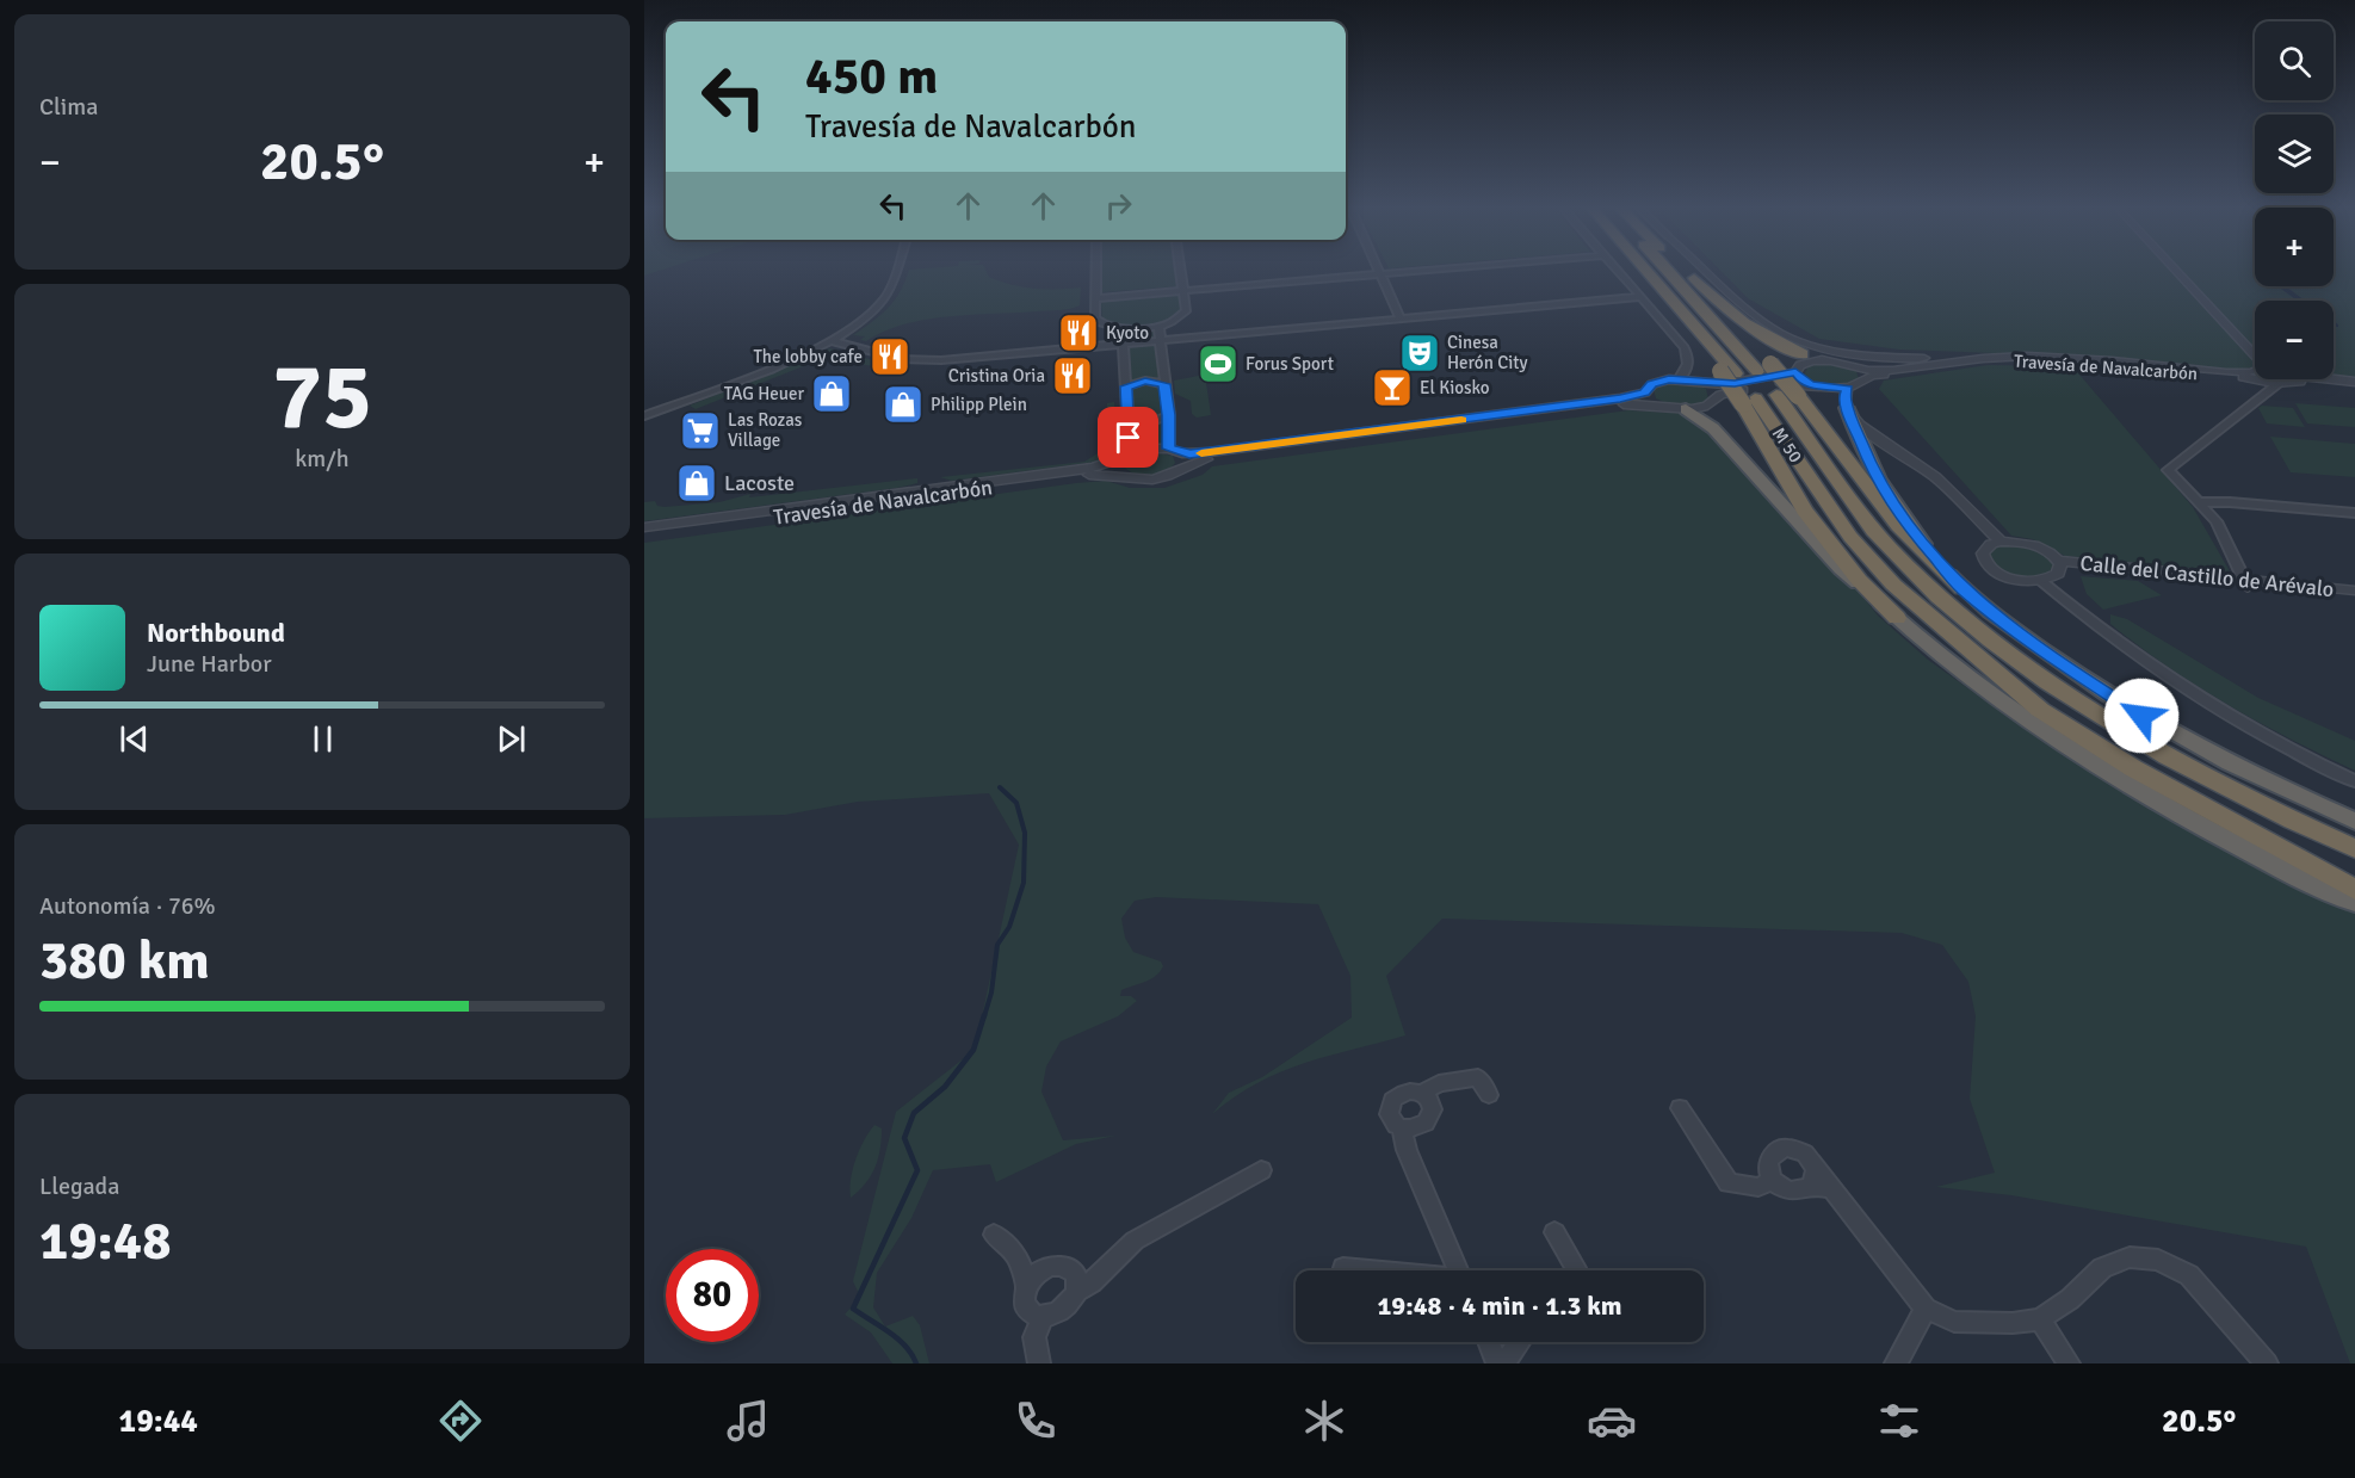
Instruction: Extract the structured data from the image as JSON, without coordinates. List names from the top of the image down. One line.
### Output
{"streets":{"highway":["M 50"],"street":["Travesía de Navalcarbón","Calle del Castillo de Arévalo"]},"places":{"restaurant":["Kyoto","The lobby cafe","Cristina Oria"],"theatre":["Cinesa Herón City"],"sports":["Forus Sport"],"bar":["El Kiosko"],"shop":["TAG Heuer","Philipp Plein","Lacoste"],"supermarket":["Las Rozas Village"]},"page":{"tile":["Clima",["75","km/h"],["Autonomía · 76%","380 km"],["Llegada","19:48"]],"map_buttons":["+","−"],"turn":["450 m","Travesía de Navalcarbón"],"heat":["−","20.5°","+"],"song":["Northbound","June Harbor"],"limit":"80","trip":"19:48 · 4 min · 1.3 km","tabs":["19:44","20.5°"]}}
